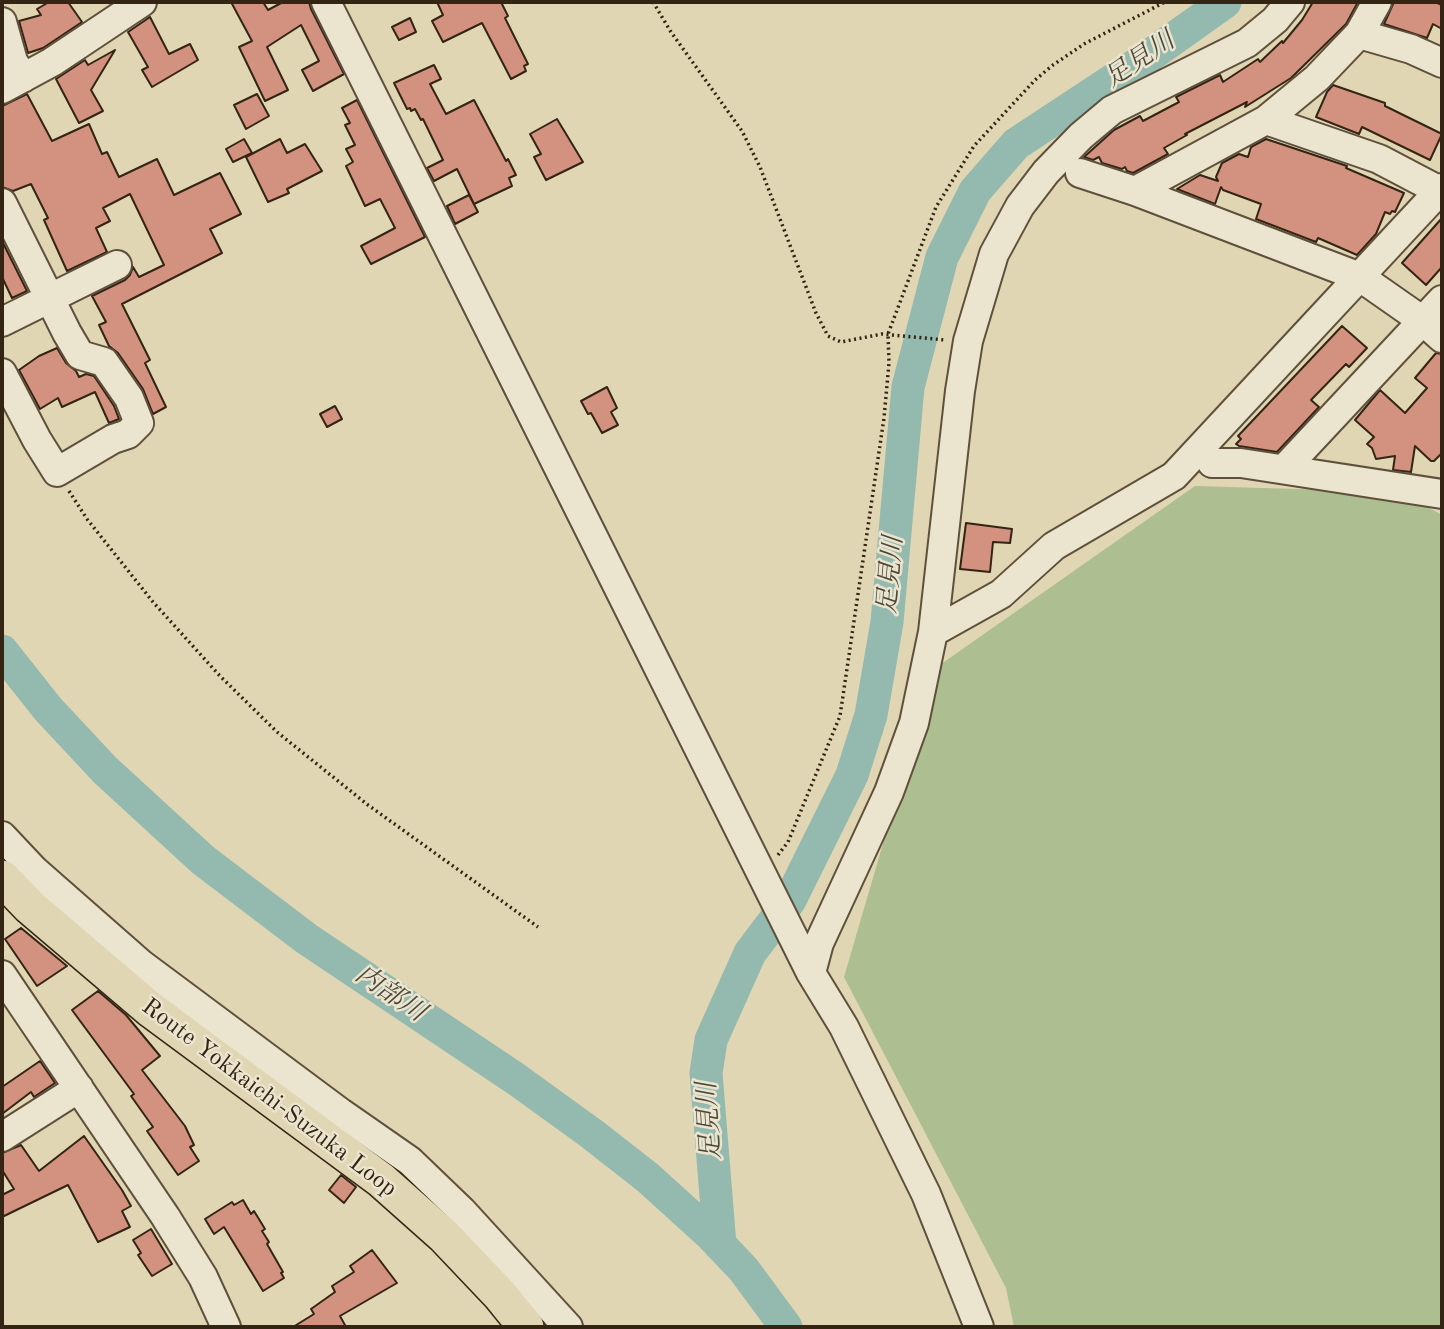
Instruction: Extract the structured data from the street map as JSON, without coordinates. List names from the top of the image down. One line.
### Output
{"streets":{"main road":["Route Yokkaichi-Suzuka Loop"]},"water":["足見川","内部川"]}
